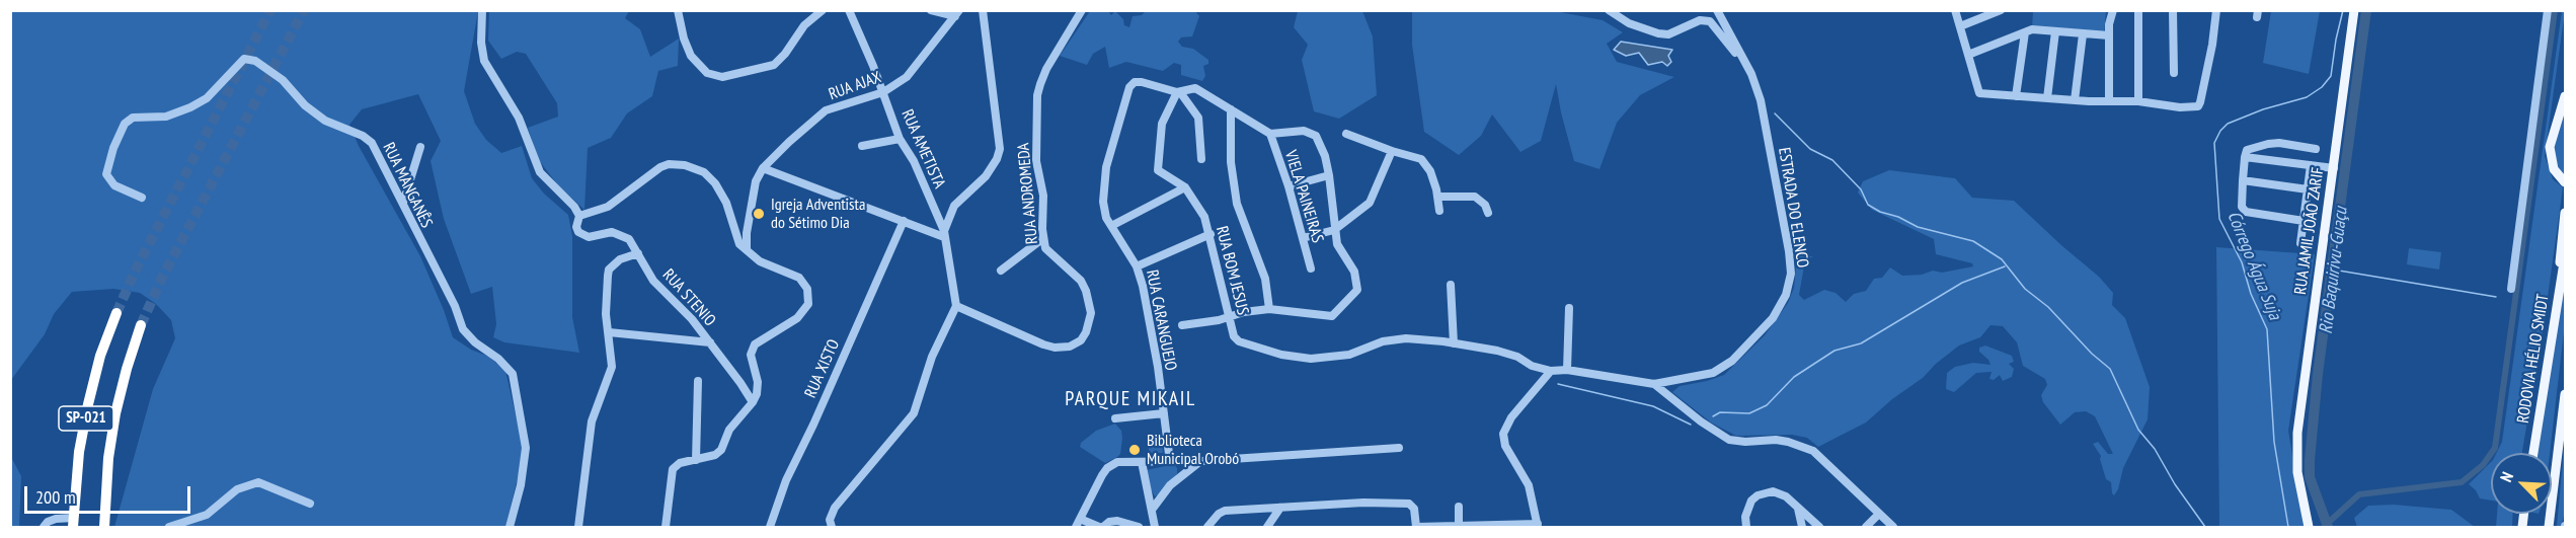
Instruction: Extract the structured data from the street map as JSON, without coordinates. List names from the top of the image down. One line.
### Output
{"streets":{"highway":["SP-021"],"main road":["RUA JAMIL JOÃO ZARIF","RODOVIA HÉLIO SMIDT"],"street":["RUA AJAX","RUA AMETISTA","RUA MANGANÊS","RUA ANDROMEDA","VIELA PAINEIRAS","ESTRADA DO ELENCO","RUA BOM JESUS","RUA STENIO","RUA CARANGUEJO","RUA XISTO"]},"crossings":[["RUA AJAX","RUA AMETISTA"],["RUA AMETISTA","RUA ANDROMEDA"],["RUA BOM JESUS","RUA CARANGUEJO"]],"districts":["PARQUE MIKAIL"],"water":["Córrego Água Suja","Rio Baquirivu-Guaçu"],"places":["Igreja Adventista do Sétimo Dia","Biblioteca Municipal Orobó"],"scale_bar":"200 m","north":"top left"}
